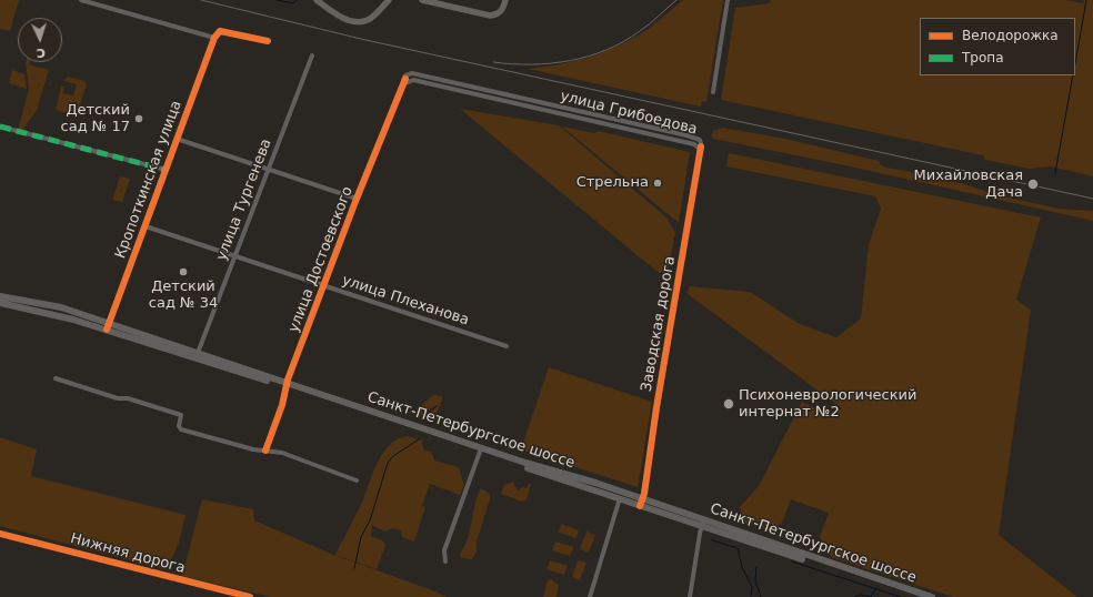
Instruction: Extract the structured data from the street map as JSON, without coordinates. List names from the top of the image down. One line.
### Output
{"streets":{"main road":["Санкт-Петербургское шоссе"],"street":["улица Грибоедова","Кропоткинская улица","улица Тургенева","улица Достоевского","улица Плеханова","Заводская дорога","Нижняя дорога"]},"crossings":[["улица Грибоедова","улица Достоевского"],["улица Грибоедова","Заводская дорога"],["Кропоткинская улица","улица Плеханова"],["Кропоткинская улица","Санкт-Петербургское шоссе"],["улица Тургенева","улица Плеханова"],["улица Тургенева","Санкт-Петербургское шоссе"],["улица Достоевского","улица Плеханова"],["улица Достоевского","Санкт-Петербургское шоссе"],["Заводская дорога","Санкт-Петербургское шоссе"]],"places":["Детский сад № 17","Стрельна","Михайловская Дача","Детский сад № 34","Психоневрологический интернат №2"],"legend":["Велодорожка","Тропа"],"north":"bottom"}
